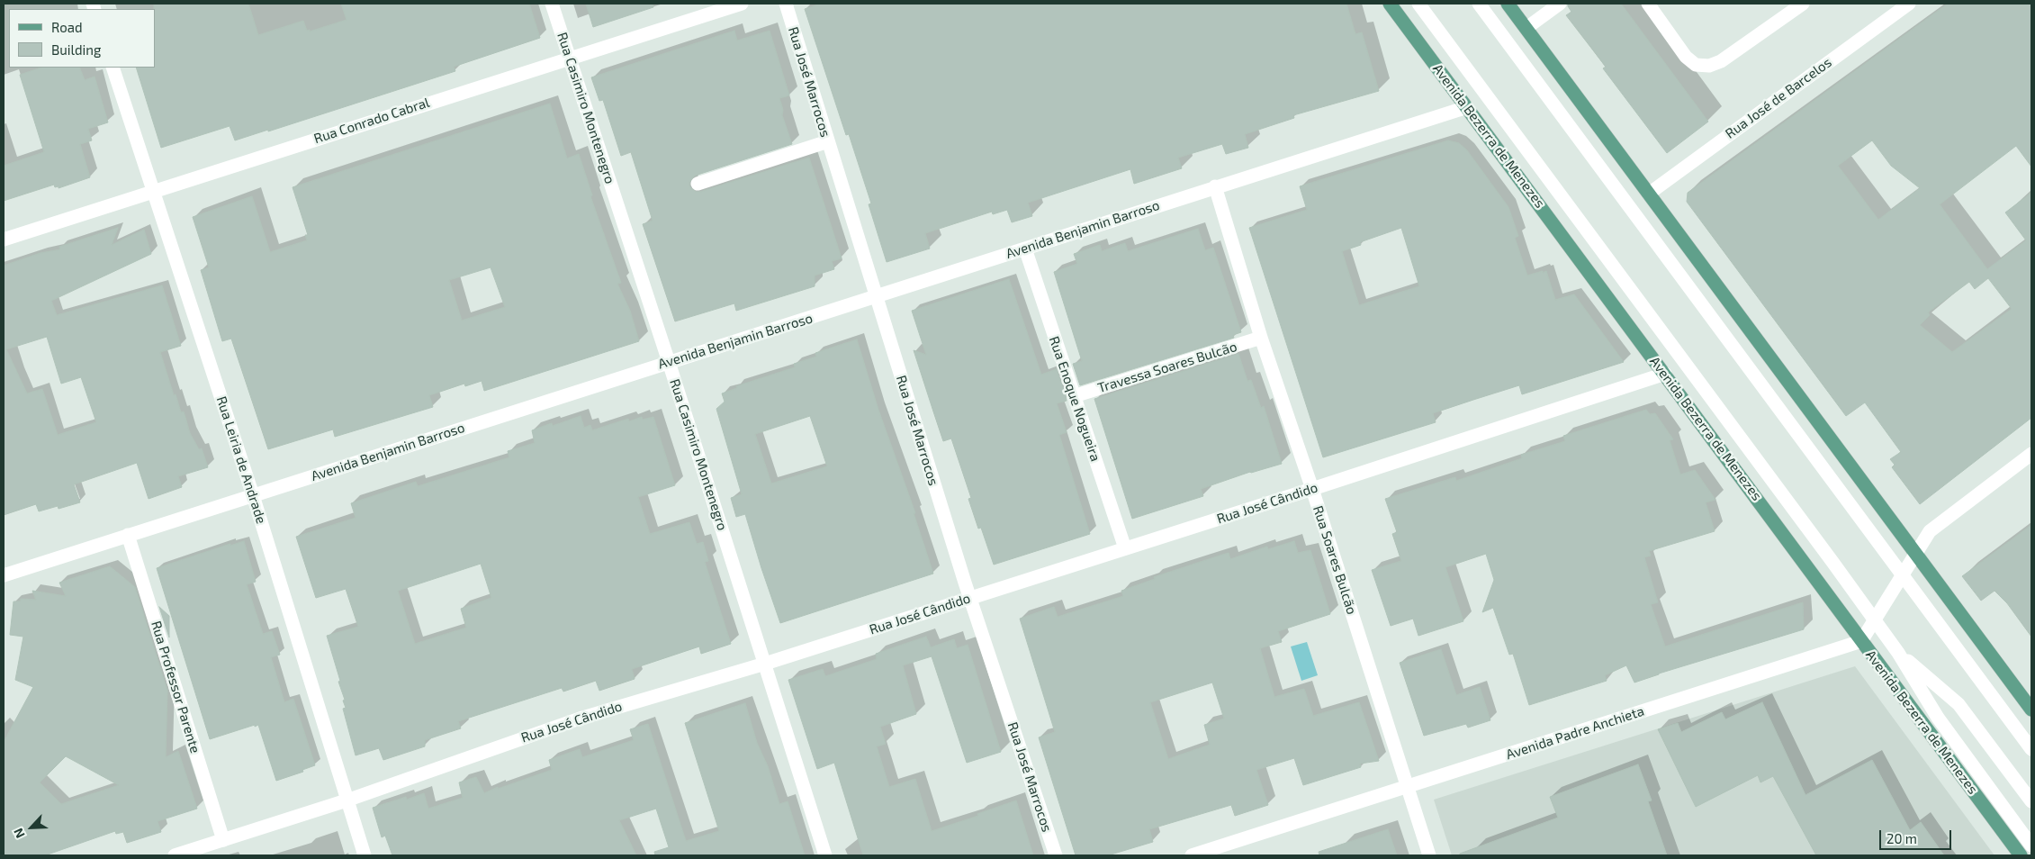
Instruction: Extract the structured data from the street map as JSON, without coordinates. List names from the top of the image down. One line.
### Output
{"streets":{"main road":["Avenida Bezerra de Menezes"],"street":["Rua José Marrocos","Rua José de Barcelos","Rua Casimiro Montenegro","Rua Conrado Cabral","Avenida Benjamin Barroso","Travessa Soares Bulcão","Rua Enoque Nogueira","Rua Leiria de Andrade","Rua José Cândido","Rua Soares Bulcão","Rua Professor Parente","Avenida Padre Anchieta"]},"crossings":[["Rua José Marrocos","Avenida Benjamin Barroso"],["Rua José Marrocos","Rua José Cândido"],["Rua Casimiro Montenegro","Rua Conrado Cabral"],["Rua Casimiro Montenegro","Avenida Benjamin Barroso"],["Rua Casimiro Montenegro","Rua José Cândido"],["Rua Conrado Cabral","Rua Leiria de Andrade"],["Avenida Bezerra de Menezes","Avenida Benjamin Barroso"],["Avenida Bezerra de Menezes","Rua José Cândido"],["Avenida Bezerra de Menezes","Avenida Padre Anchieta"],["Avenida Benjamin Barroso","Rua Enoque Nogueira"],["Avenida Benjamin Barroso","Rua Leiria de Andrade"],["Avenida Benjamin Barroso","Rua Soares Bulcão"],["Avenida Benjamin Barroso","Rua Professor Parente"],["Travessa Soares Bulcão","Rua Enoque Nogueira"],["Travessa Soares Bulcão","Rua Soares Bulcão"],["Rua Enoque Nogueira","Rua José Cândido"],["Rua Leiria de Andrade","Rua José Cândido"],["Rua José Cândido","Rua Soares Bulcão"],["Rua José Cândido","Rua Professor Parente"],["Rua Soares Bulcão","Avenida Padre Anchieta"]],"legend":["Road","Building"],"scale_bar":"20 m","north":"bottom left"}
